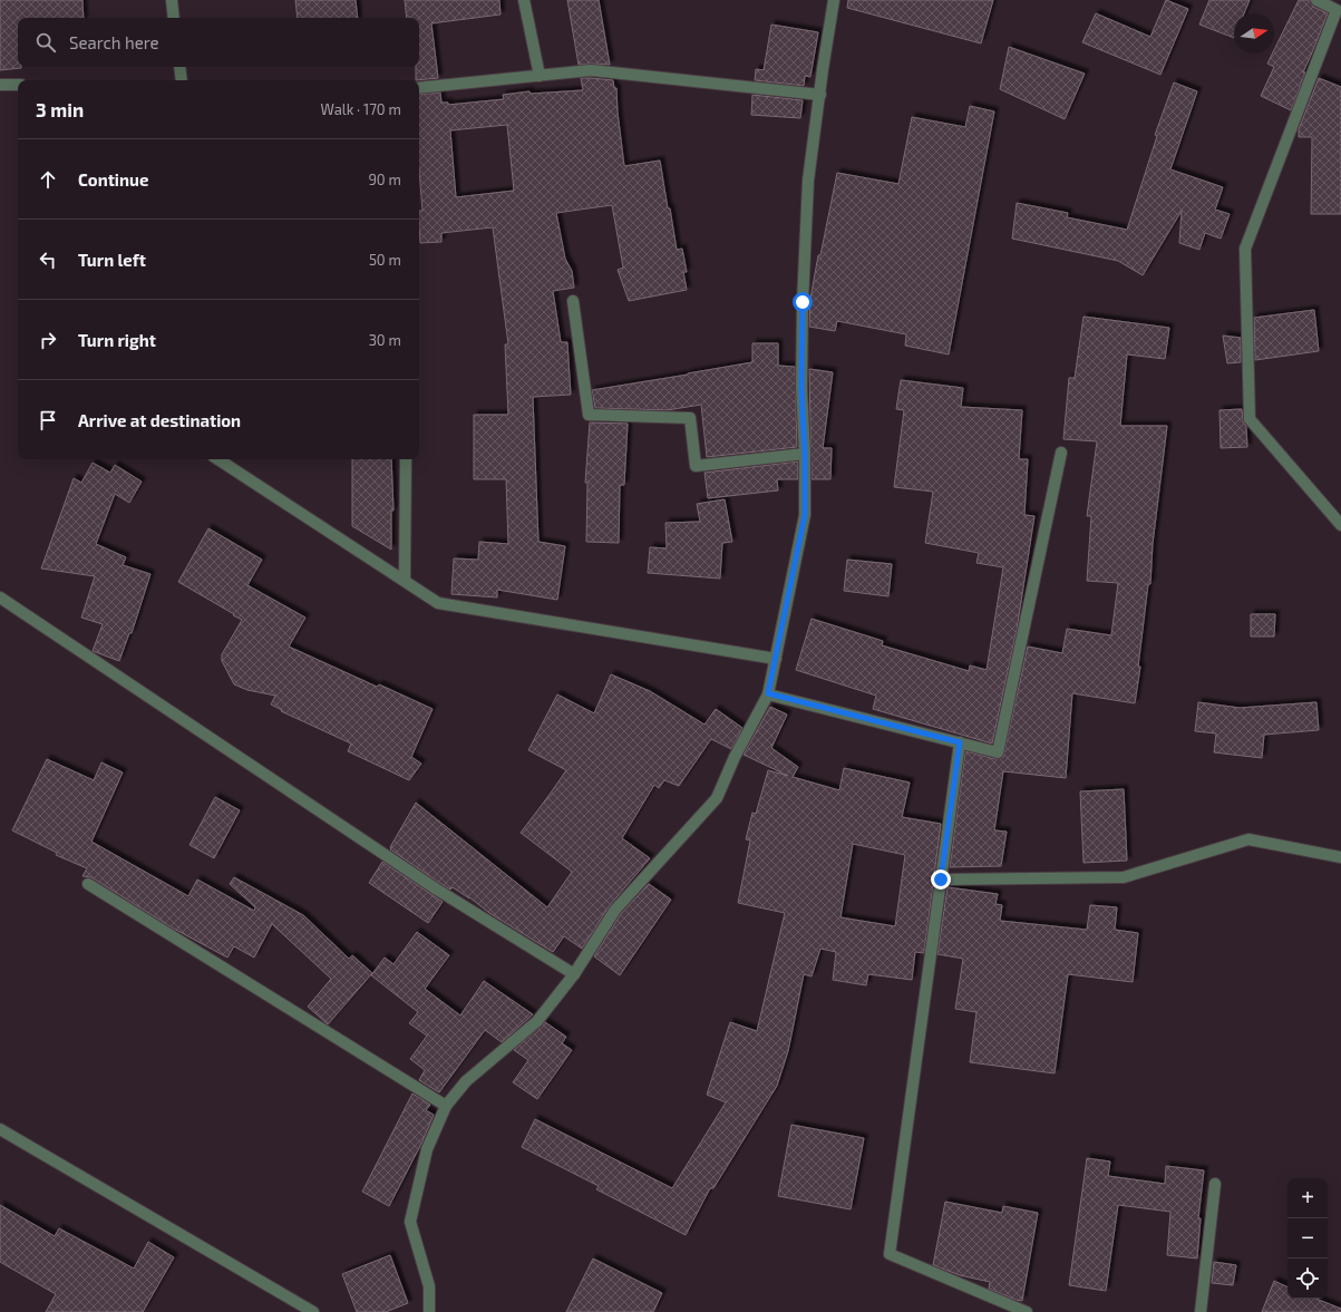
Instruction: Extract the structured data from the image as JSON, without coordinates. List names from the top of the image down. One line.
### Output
{"north":"right","page":{"search":"Search here","heading":["3 min","Walk · 170 m"],"list":[["Continue","90 m"],["Turn left","50 m"],["Turn right","30 m"],"Arrive at destination"],"map_buttons":["+","−"]}}
